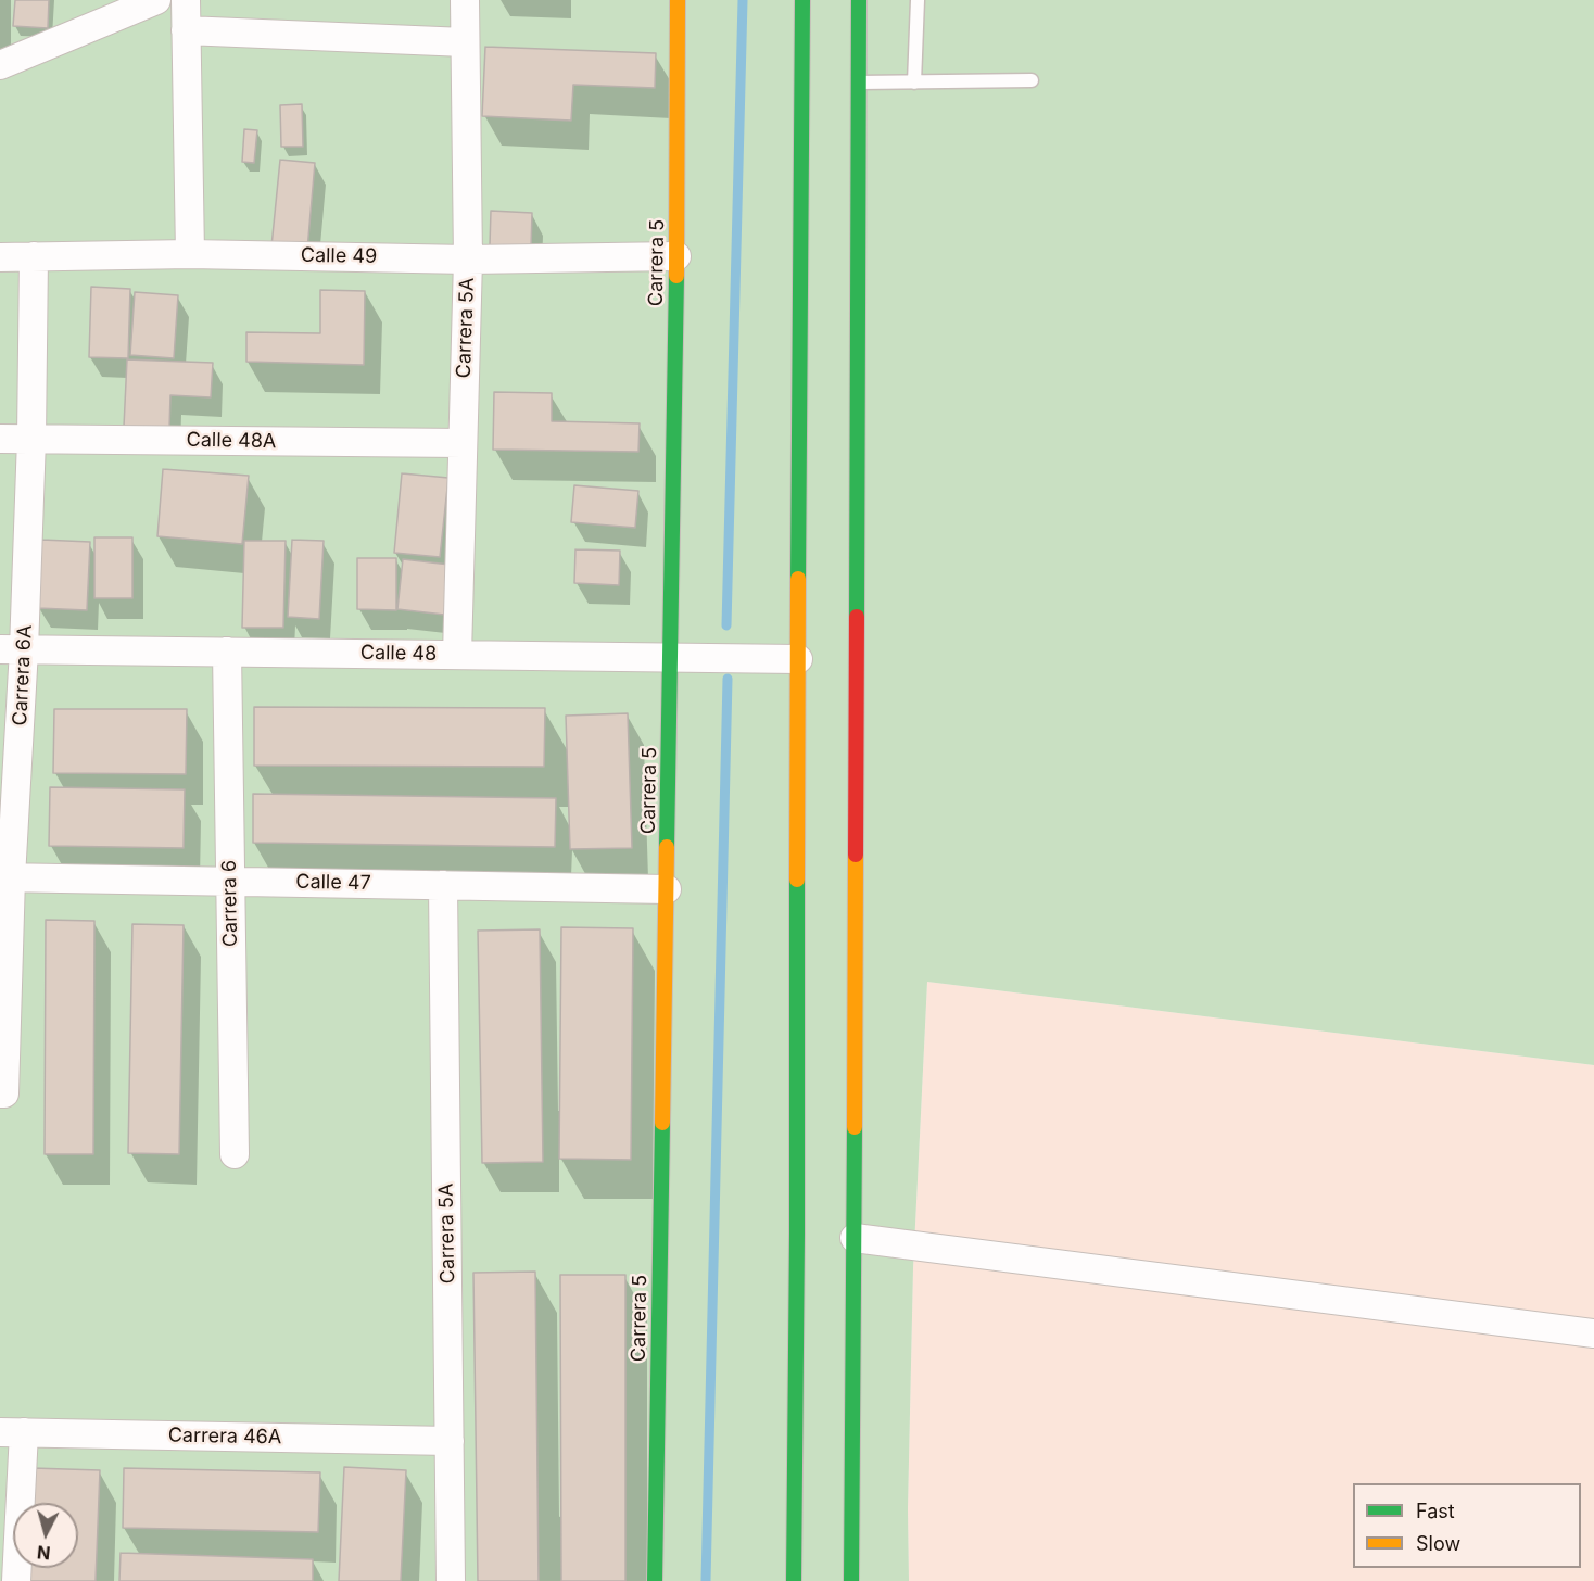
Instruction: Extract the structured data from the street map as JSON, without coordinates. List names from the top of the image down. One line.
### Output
{"streets":{"main road":["Carrera 5"],"street":["Calle 49","Carrera 5A","Calle 48A","Calle 48","Carrera 6A","Calle 47","Carrera 6","Carrera 46A"]},"crossings":[["Calle 49","Carrera 5"],["Calle 49","Carrera 5A"],["Calle 49","Carrera 6A"],["Carrera 5","Calle 48"],["Carrera 5","Calle 47"],["Carrera 5A","Calle 48A"],["Carrera 5A","Calle 48"],["Carrera 5A","Calle 47"],["Carrera 5A","Carrera 46A"],["Calle 48A","Carrera 6A"],["Calle 48","Carrera 6A"],["Calle 48","Carrera 6"],["Carrera 6A","Calle 47"],["Calle 47","Carrera 6"]],"legend":["Fast","Slow"],"north":"bottom"}
